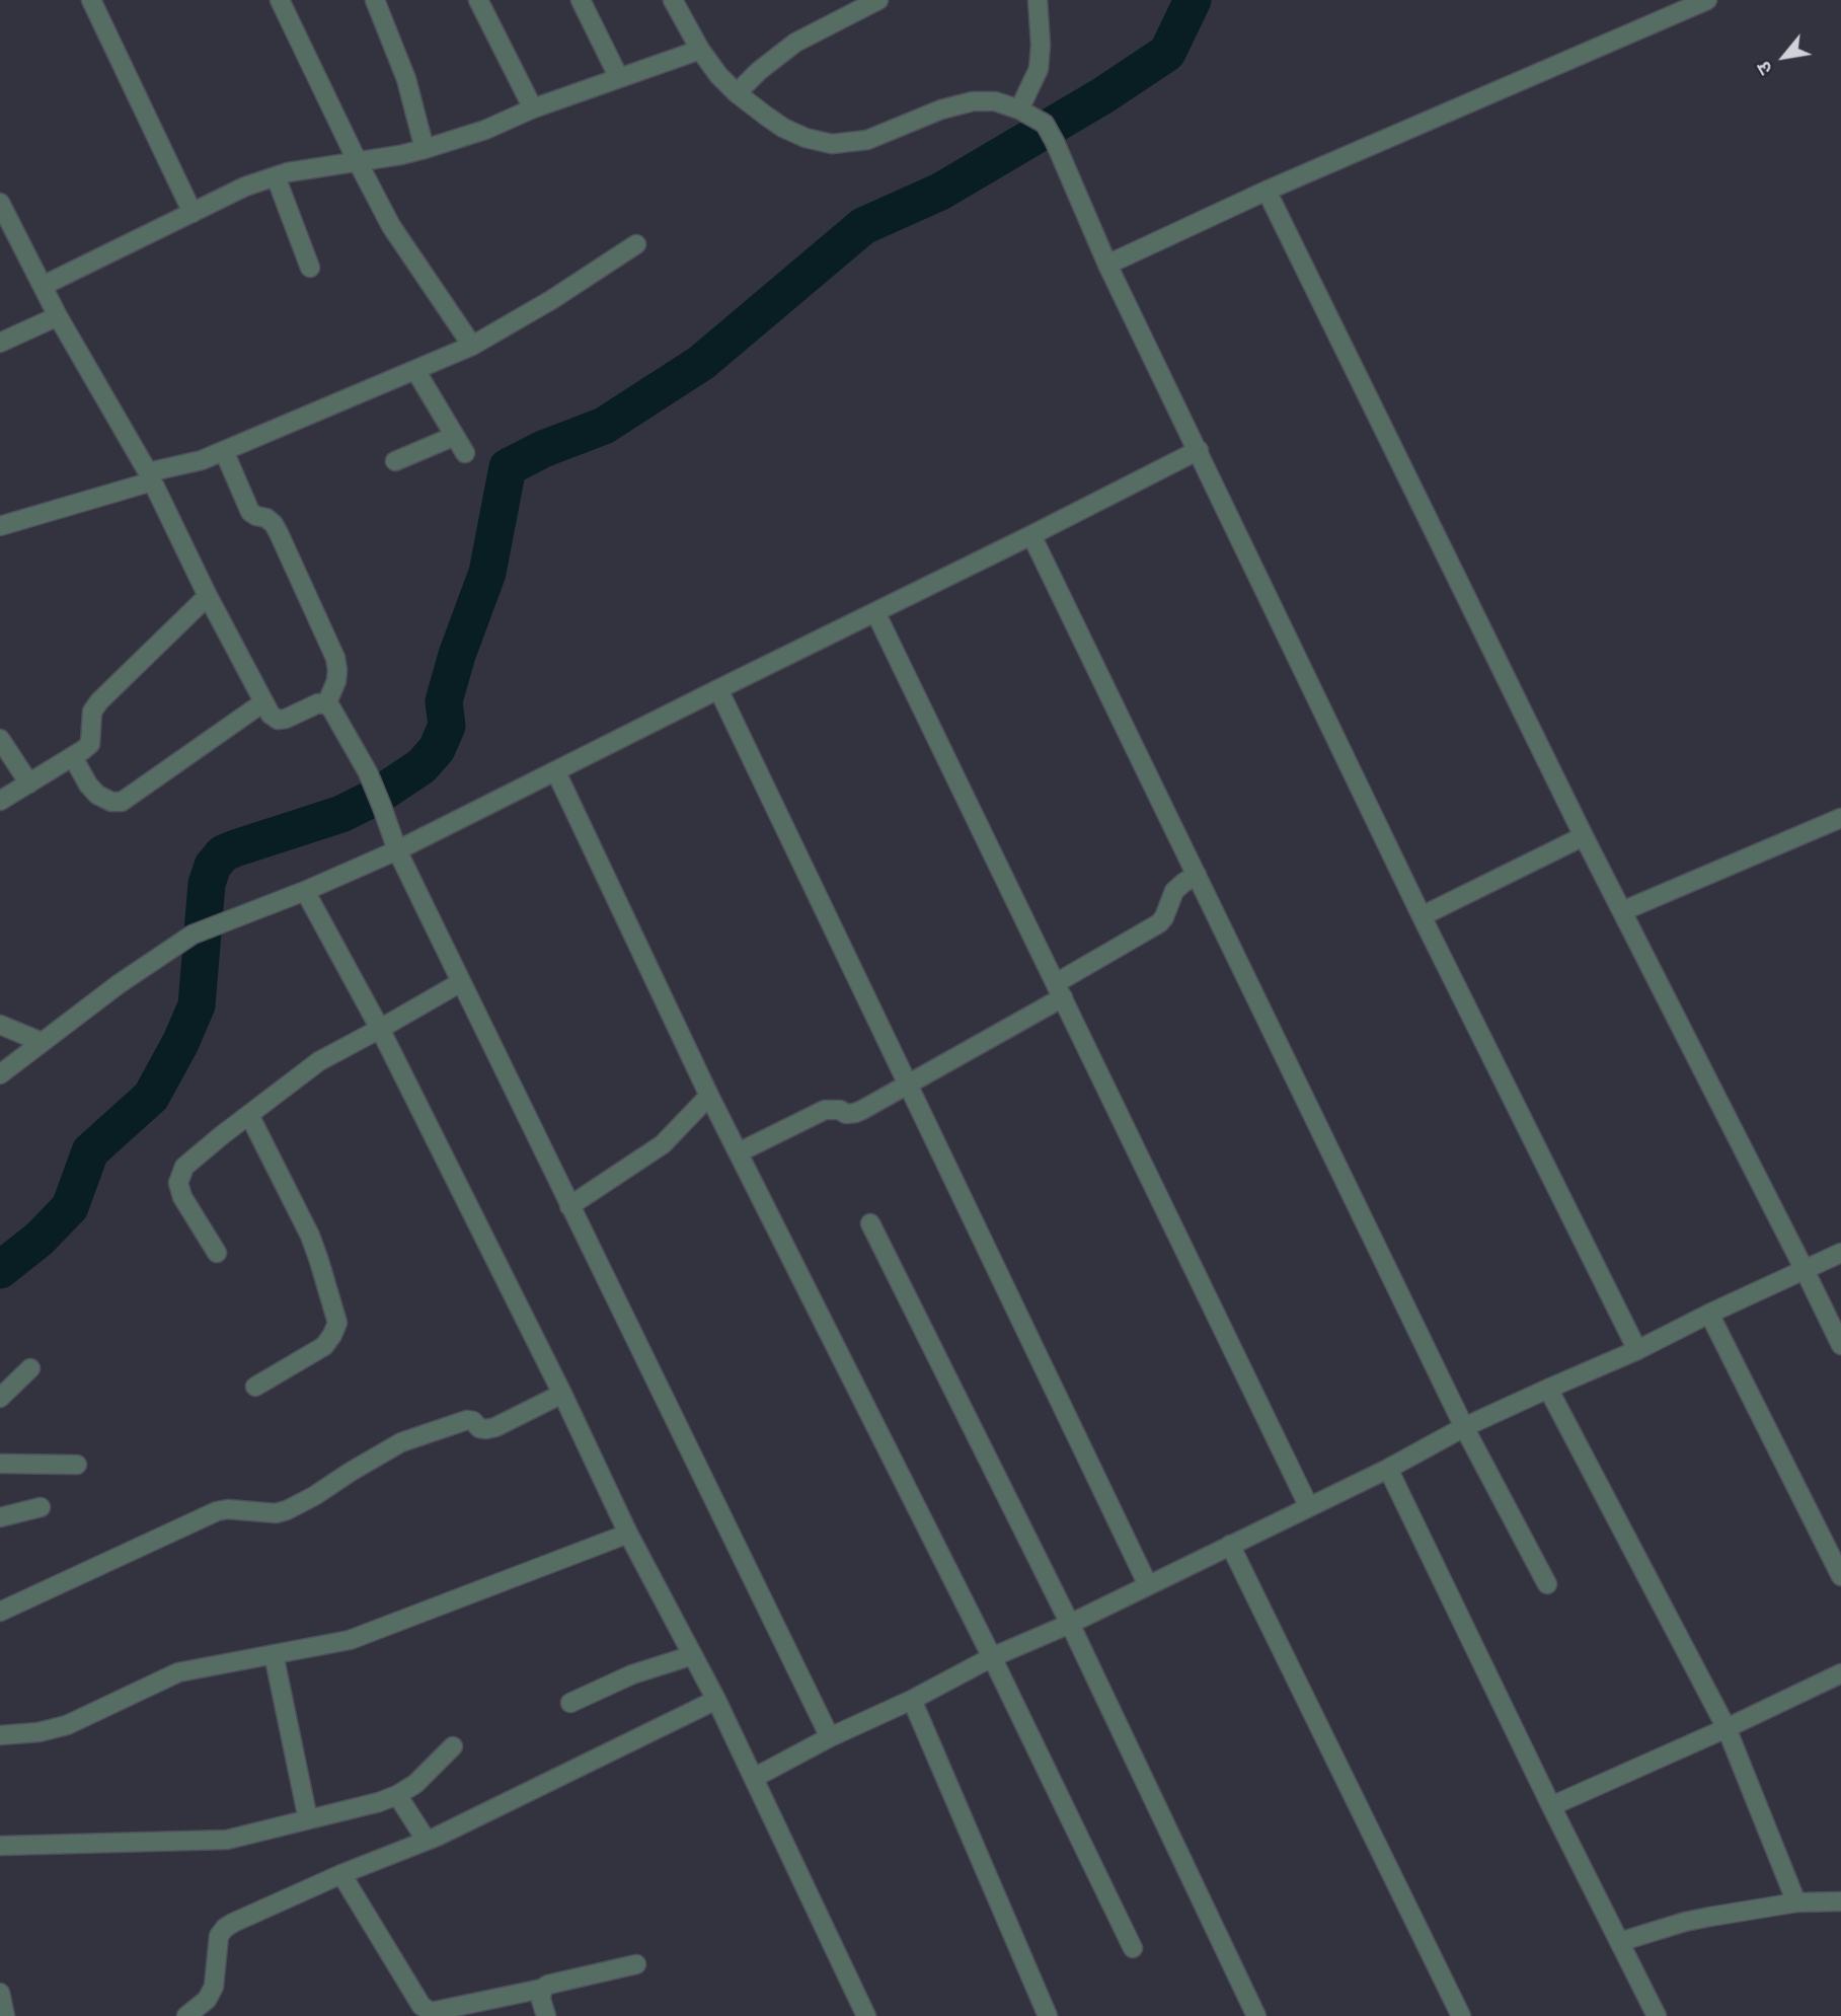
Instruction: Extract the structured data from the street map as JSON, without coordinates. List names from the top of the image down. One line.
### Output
{"north":"bottom left"}
